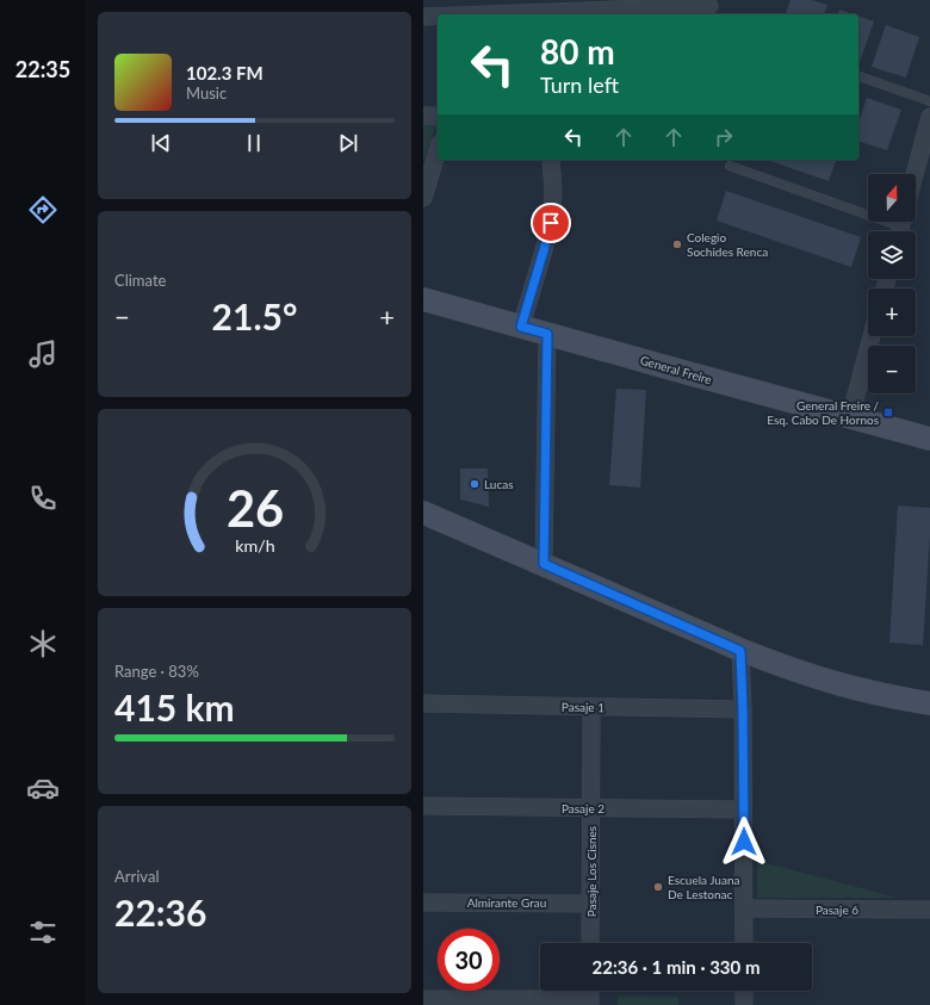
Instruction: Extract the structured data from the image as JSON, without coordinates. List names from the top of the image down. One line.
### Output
{"streets":{"main road":["General Freire"],"street":["Pasaje 1","Pasaje 2","Pasaje Los Cisnes","Almirante Grau","Pasaje 6"]},"crossings":[["Pasaje 1","Pasaje Los Cisnes"],["Pasaje 2","Pasaje Los Cisnes"],["Pasaje Los Cisnes","Almirante Grau"]],"places":{"other":["Colegio Sochides Renca","Lucas","Escuela Juana De Lestonac"],"transit":["General Freire / Esq. Cabo De Hornos"]},"north":"top","page":{"tabs":"22:35","turn":["80 m","Turn left"],"song":["102.3 FM","Music"],"map_buttons":["+","−"],"tile":["Climate",["Range · 83%","415 km"],["Arrival","22:36"]],"heat":["−","21.5°","+"],"limit":"30","trip":"22:36 · 1 min · 330 m","gauge":["26","km/h"]}}
